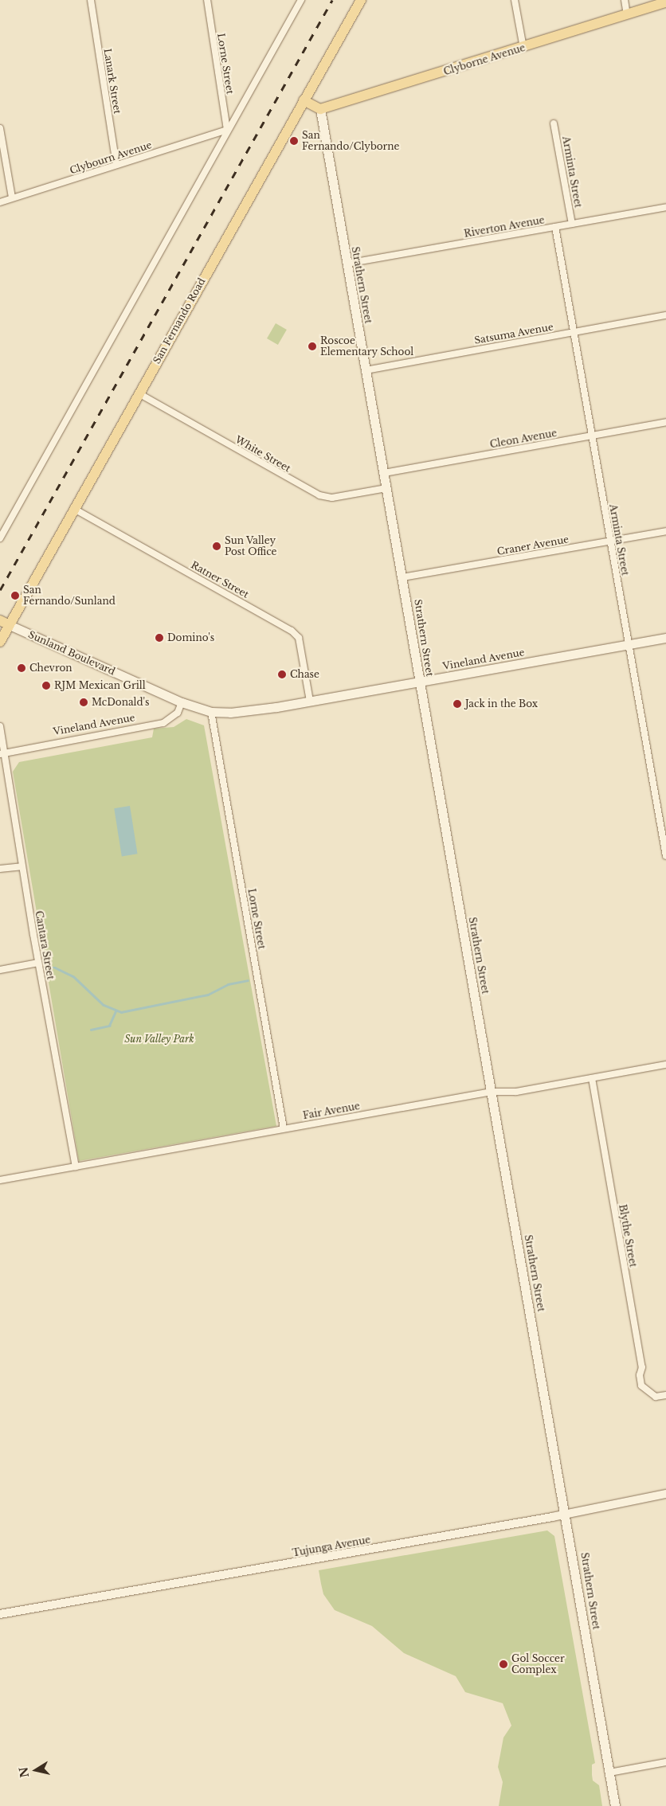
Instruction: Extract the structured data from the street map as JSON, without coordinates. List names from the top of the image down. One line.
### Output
{"streets":{"main road":["Clyborne Avenue","Strathern Street","San Fernando Road","Sunland Boulevard","Vineland Avenue"],"street":["Lorne Street","Lanark Street","Clybourn Avenue","Arminta Street","Riverton Avenue","Satsuma Avenue","Cleon Avenue","White Street","Craner Avenue","Ratner Street","Cantara Street","Fair Avenue","Blythe Street","Tujunga Avenue"]},"crossings":[["Clyborne Avenue","Strathern Street"],["Lorne Street","Clybourn Avenue"],["Lorne Street","Sunland Boulevard"],["Lorne Street","Vineland Avenue"],["Lorne Street","Fair Avenue"],["Lanark Street","Clybourn Avenue"],["Arminta Street","Riverton Avenue"],["Arminta Street","Satsuma Avenue"],["Arminta Street","Cleon Avenue"],["Arminta Street","Craner Avenue"],["Arminta Street","Vineland Avenue"],["Riverton Avenue","Strathern Street"],["Strathern Street","Satsuma Avenue"],["Strathern Street","Cleon Avenue"],["Strathern Street","White Street"],["Strathern Street","Craner Avenue"],["Strathern Street","Vineland Avenue"],["Strathern Street","Fair Avenue"],["Strathern Street","Tujunga Avenue"],["San Fernando Road","White Street"],["San Fernando Road","Ratner Street"],["San Fernando Road","Sunland Boulevard"],["Ratner Street","Vineland Avenue"],["Sunland Boulevard","Vineland Avenue"],["Vineland Avenue","Cantara Street"],["Cantara Street","Fair Avenue"],["Fair Avenue","Blythe Street"]],"parks":["Sun Valley Park"],"places":["San Fernando/Clyborne","Roscoe Elementary School","Sun Valley Post Office","San Fernando/Sunland","Domino's","Chevron","Chase","RJM Mexican Grill","McDonald's","Jack in the Box","Gol Soccer Complex"],"north":"left"}
